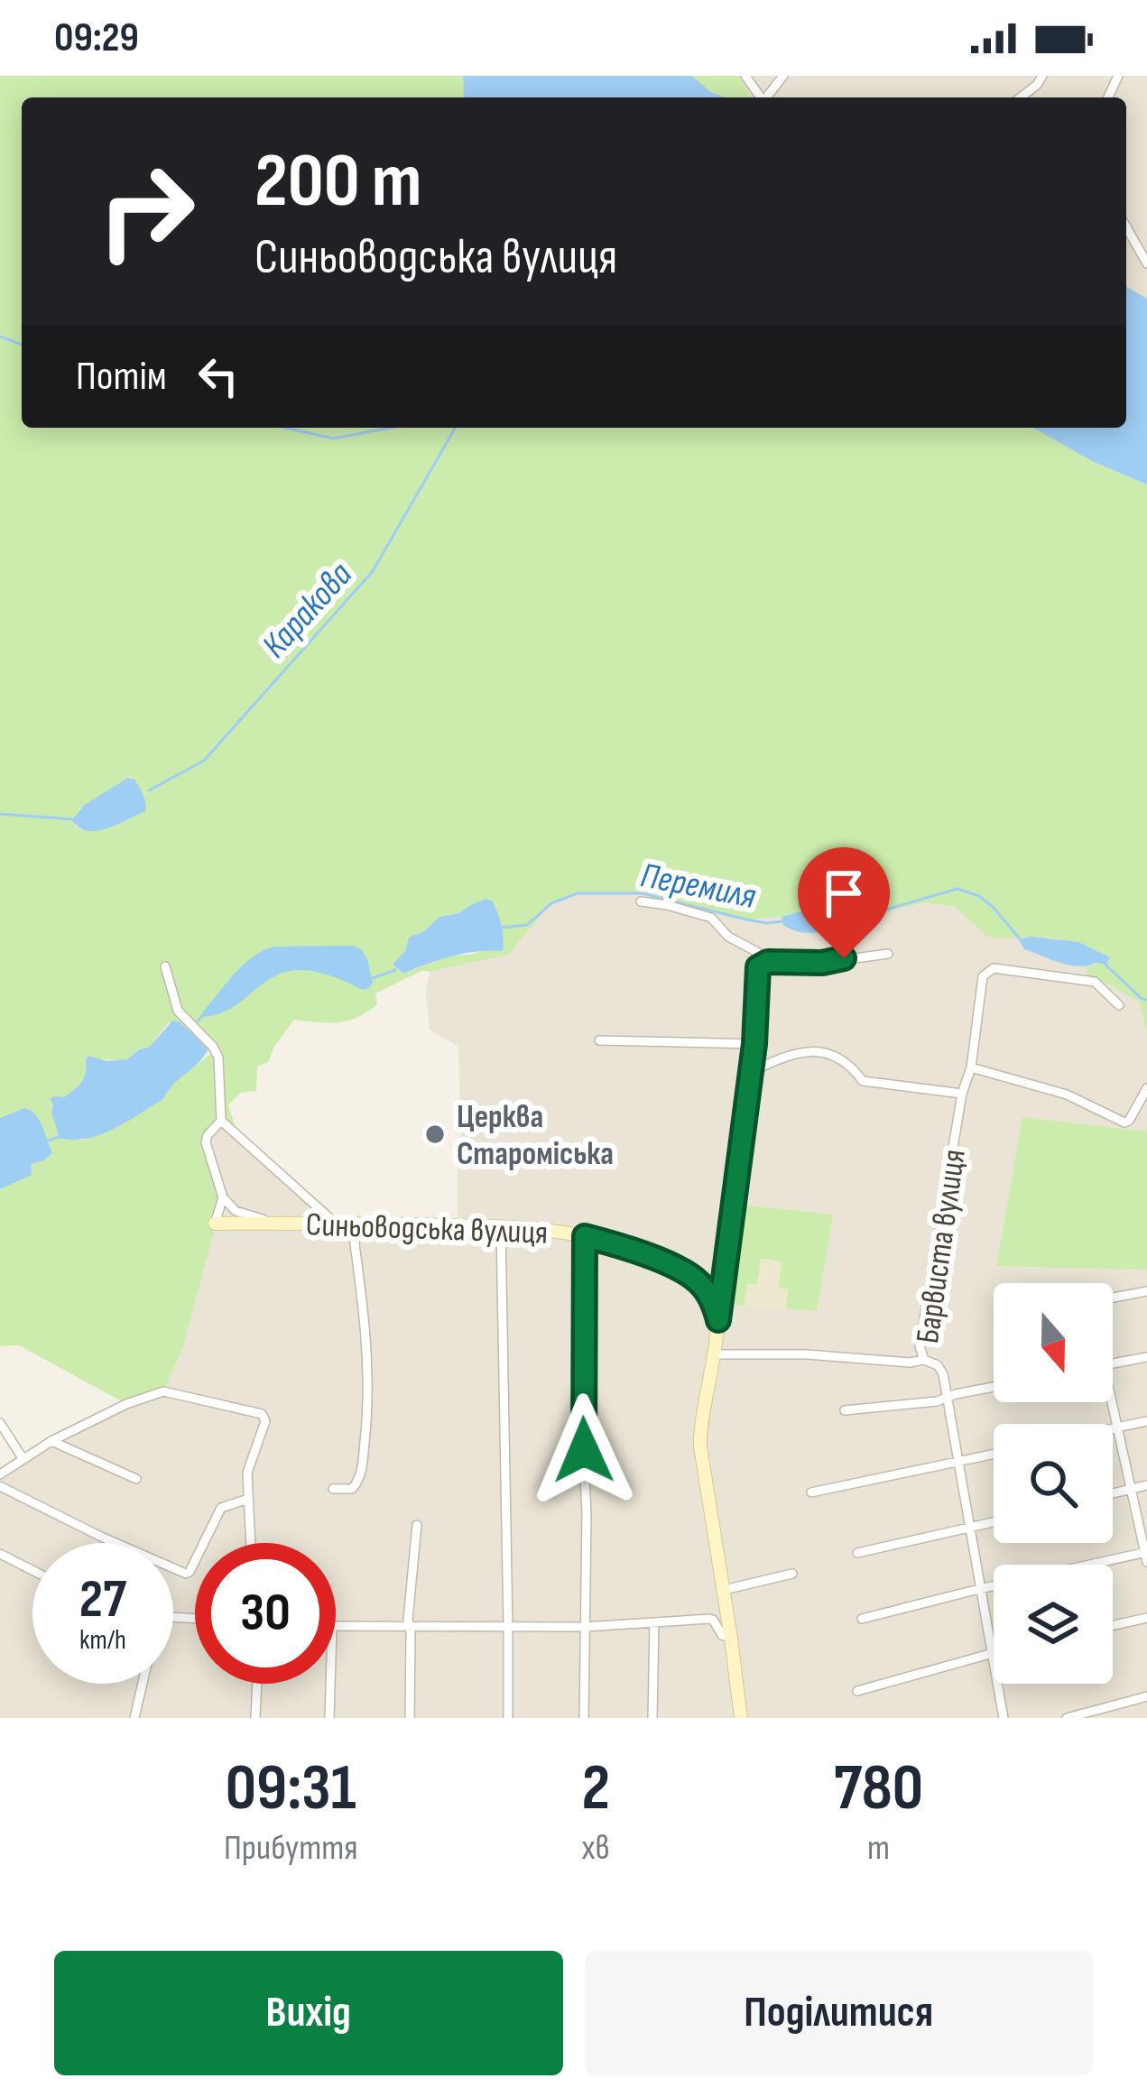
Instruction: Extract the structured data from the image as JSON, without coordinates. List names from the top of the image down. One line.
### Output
{"streets":{"street":["Синьоводська вулиця","Барвиста вулиця"]},"water":["Каракова","Перемиля"],"places":["Церква Староміська"],"north":"bottom","page":{"status":"09:29","turn":["200 m","Синьоводська вулиця"],"then":"Потім","speed":"27 km/h","limit":"30","eta":["09:31","Прибуття","2","хв","780","m"],"buttons":["Вихід","Поділитися"]}}
